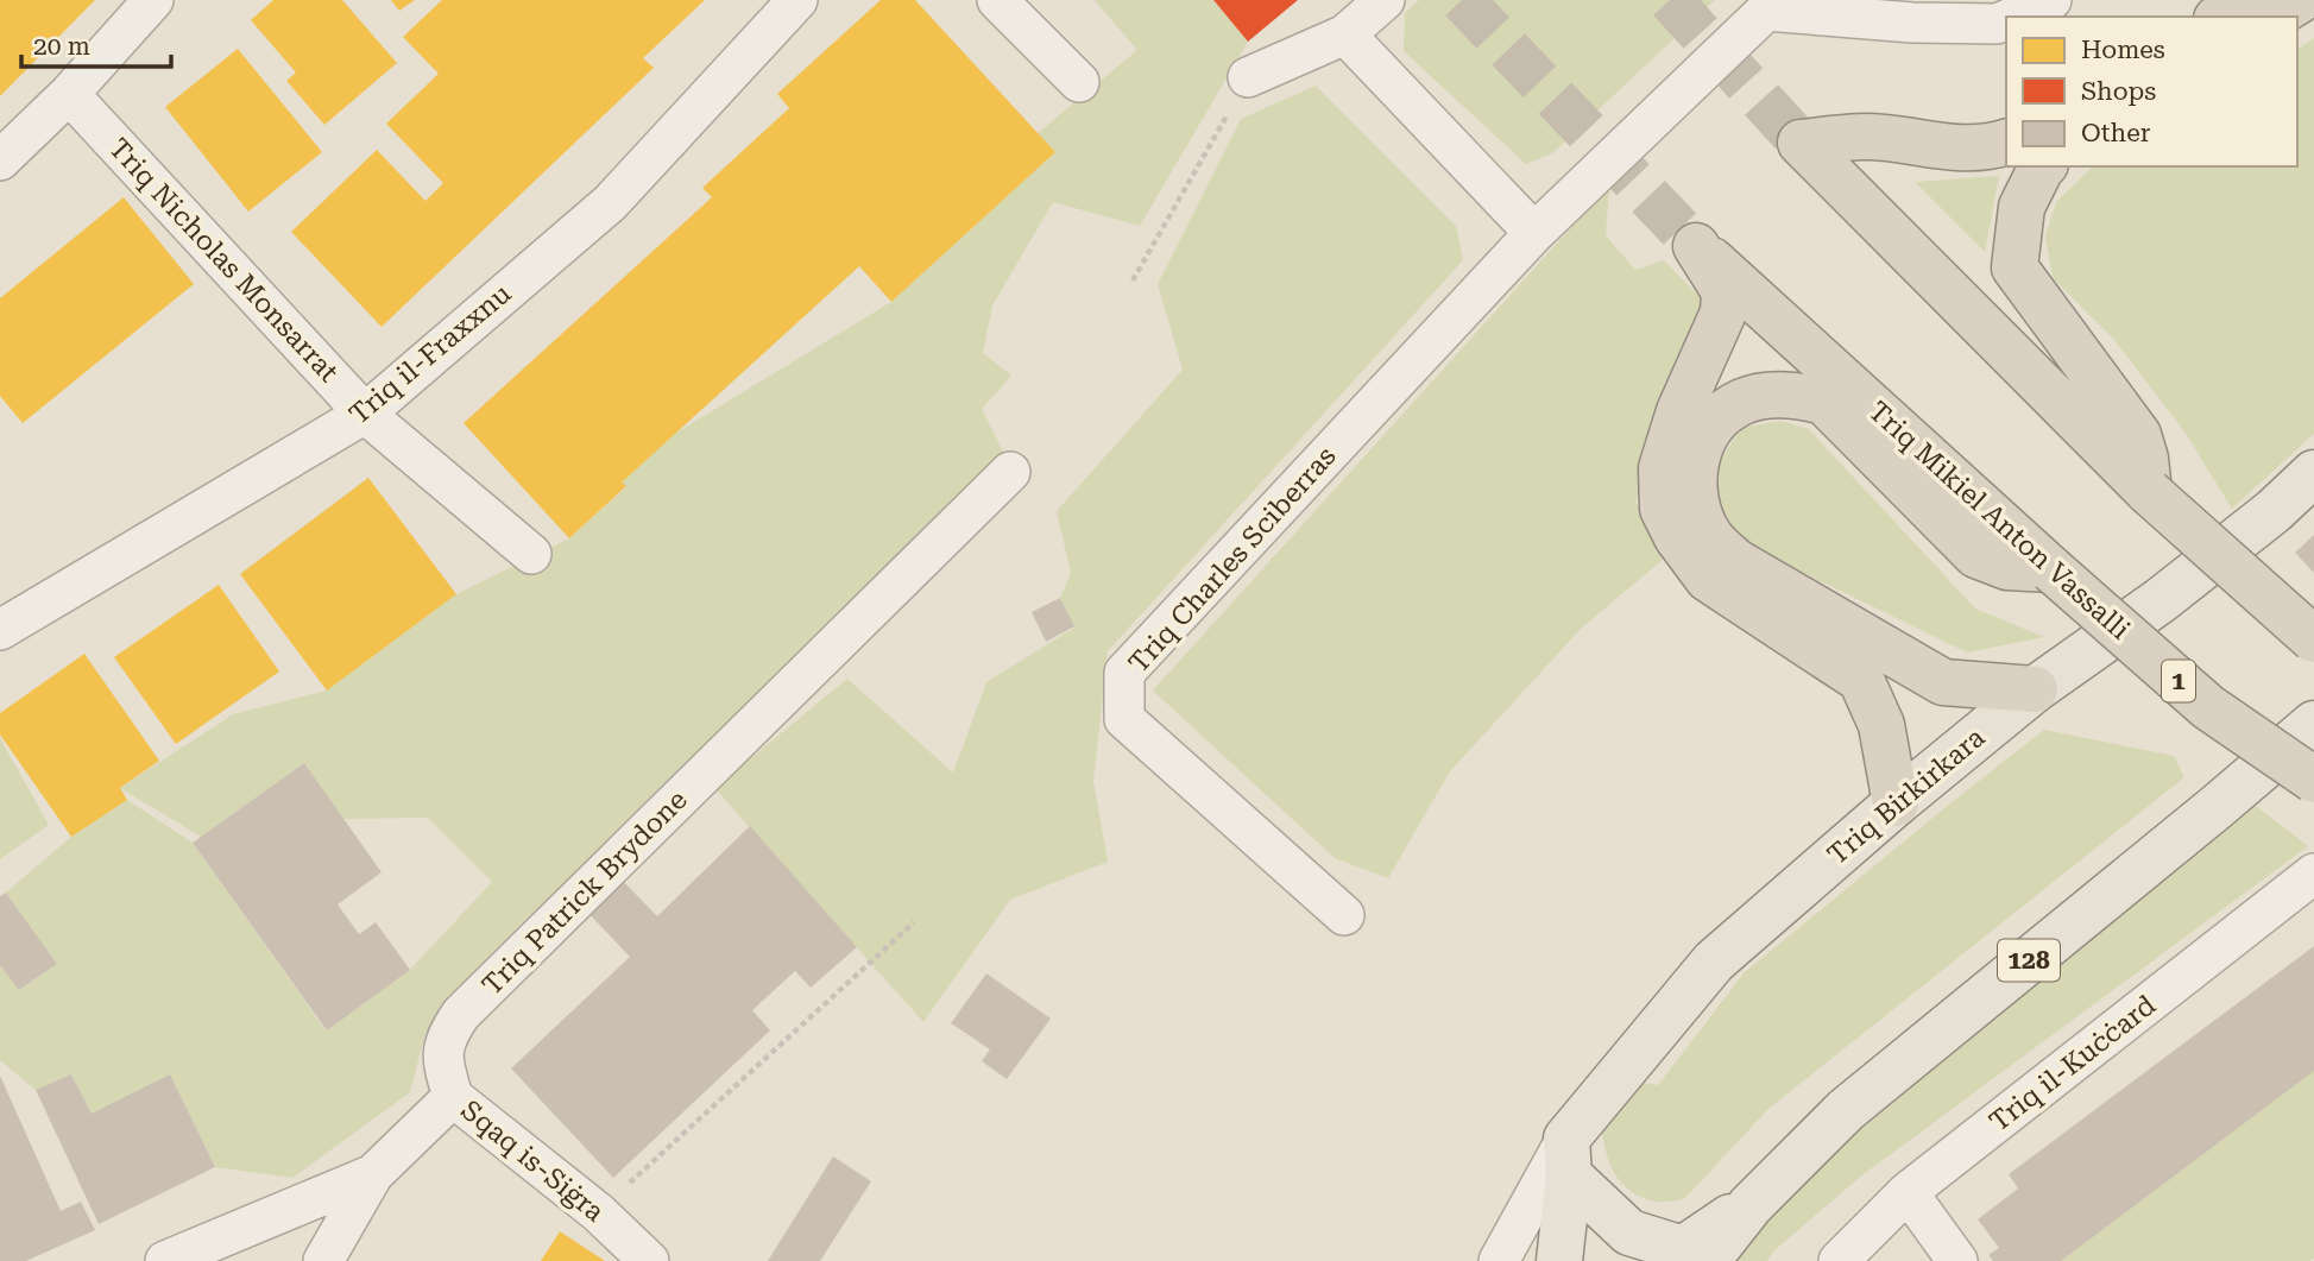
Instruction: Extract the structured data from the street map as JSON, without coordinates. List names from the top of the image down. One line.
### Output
{"streets":{"highway":["Triq Mikiel Anton Vassalli","1"],"main road":["Triq Birkirkara","128"],"street":["Triq Nicholas Monsarrat","Triq il-Fraxxnu","Triq Charles Sciberras","Triq Patrick Brydone","Triq il-Kuċċard","Sqaq is-Siġra"]},"crossings":[["Triq Nicholas Monsarrat","Triq il-Fraxxnu"],["Triq Mikiel Anton Vassalli","Triq Birkirkara"],["Triq Birkirkara","128"],["Triq Patrick Brydone","Sqaq is-Siġra"]],"legend":["Homes","Shops","Other"],"scale_bar":"20 m"}
